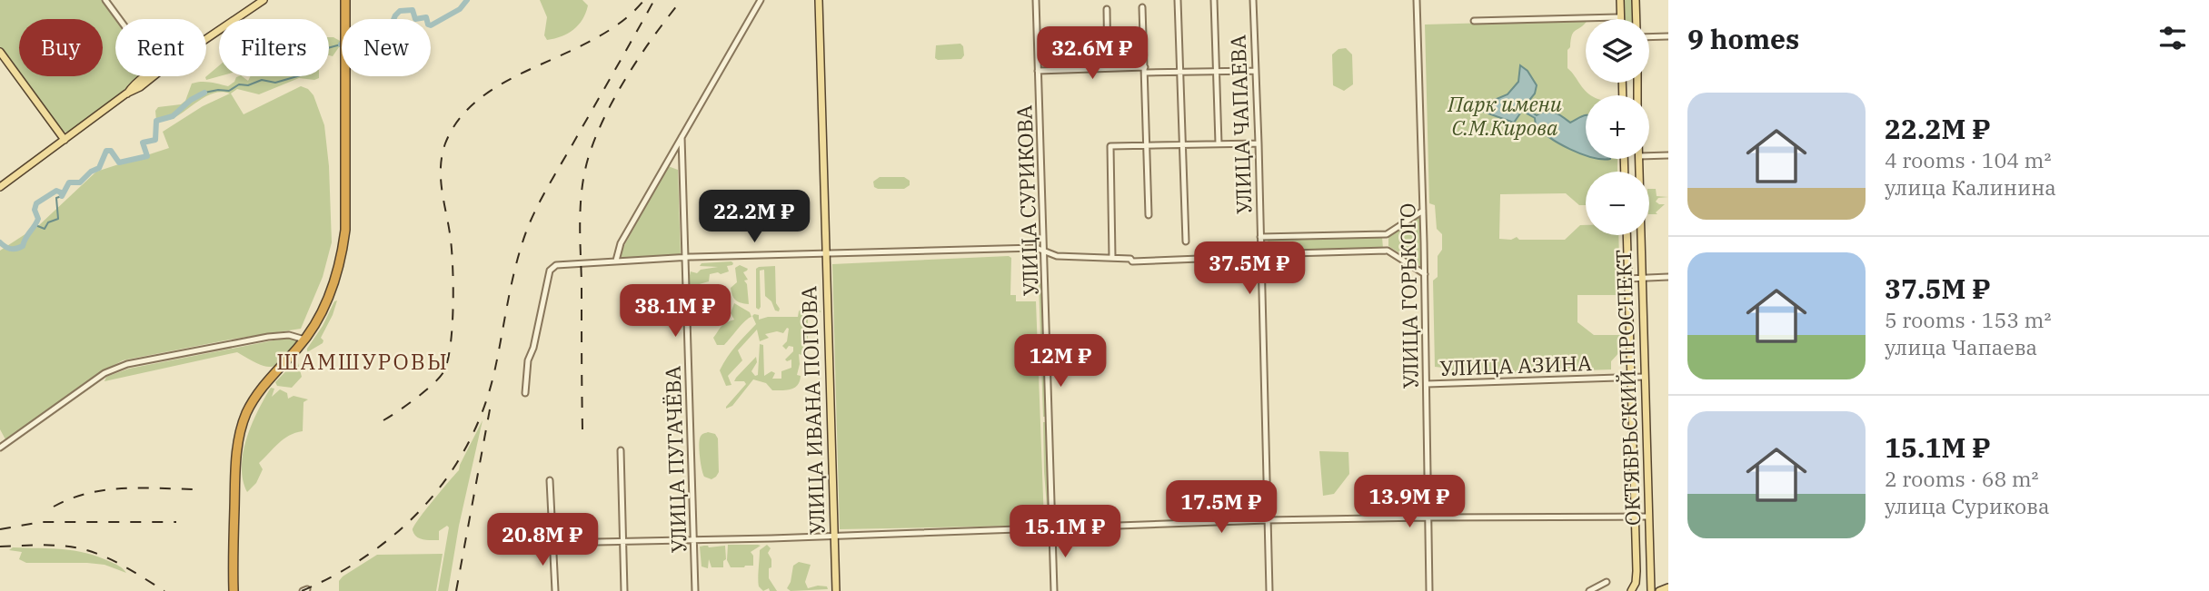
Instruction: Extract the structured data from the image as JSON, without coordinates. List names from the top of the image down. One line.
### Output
{"streets":{"main road":["ОКТЯБРЬСКИЙ ПРОСПЕКТ","УЛИЦА ИВАНА ПОПОВА"],"street":["УЛИЦА ЧАПАЕВА","УЛИЦА СУРИКОВА","УЛИЦА ГОРЬКОГО","УЛИЦА АЗИНА","УЛИЦА ПУГАЧЁВА"]},"crossings":[["УЛИЦА ГОРЬКОГО","УЛИЦА АЗИНА"],["УЛИЦА АЗИНА","ОКТЯБРЬСКИЙ ПРОСПЕКТ"]],"districts":["ШАМШУРОВЫ"],"parks":["Парк имени С.М.Кирова"],"page":{"heading":"9 homes","map_buttons":["+","−"],"chip":["Buy","Rent","Filters","New"],"price":["32.6M ₽","22.2M ₽","37.5M ₽","38.1M ₽","12M ₽","13.9M ₽","17.5M ₽","15.1M ₽","20.8M ₽"],"list":[{"name":"22.2M ₽","note":"4 rooms · 104 m² · улица Калинина"},{"name":"37.5M ₽","note":"5 rooms · 153 m² · улица Чапаева"},{"name":"15.1M ₽","note":"2 rooms · 68 m² · улица Сурикова"}]}}
